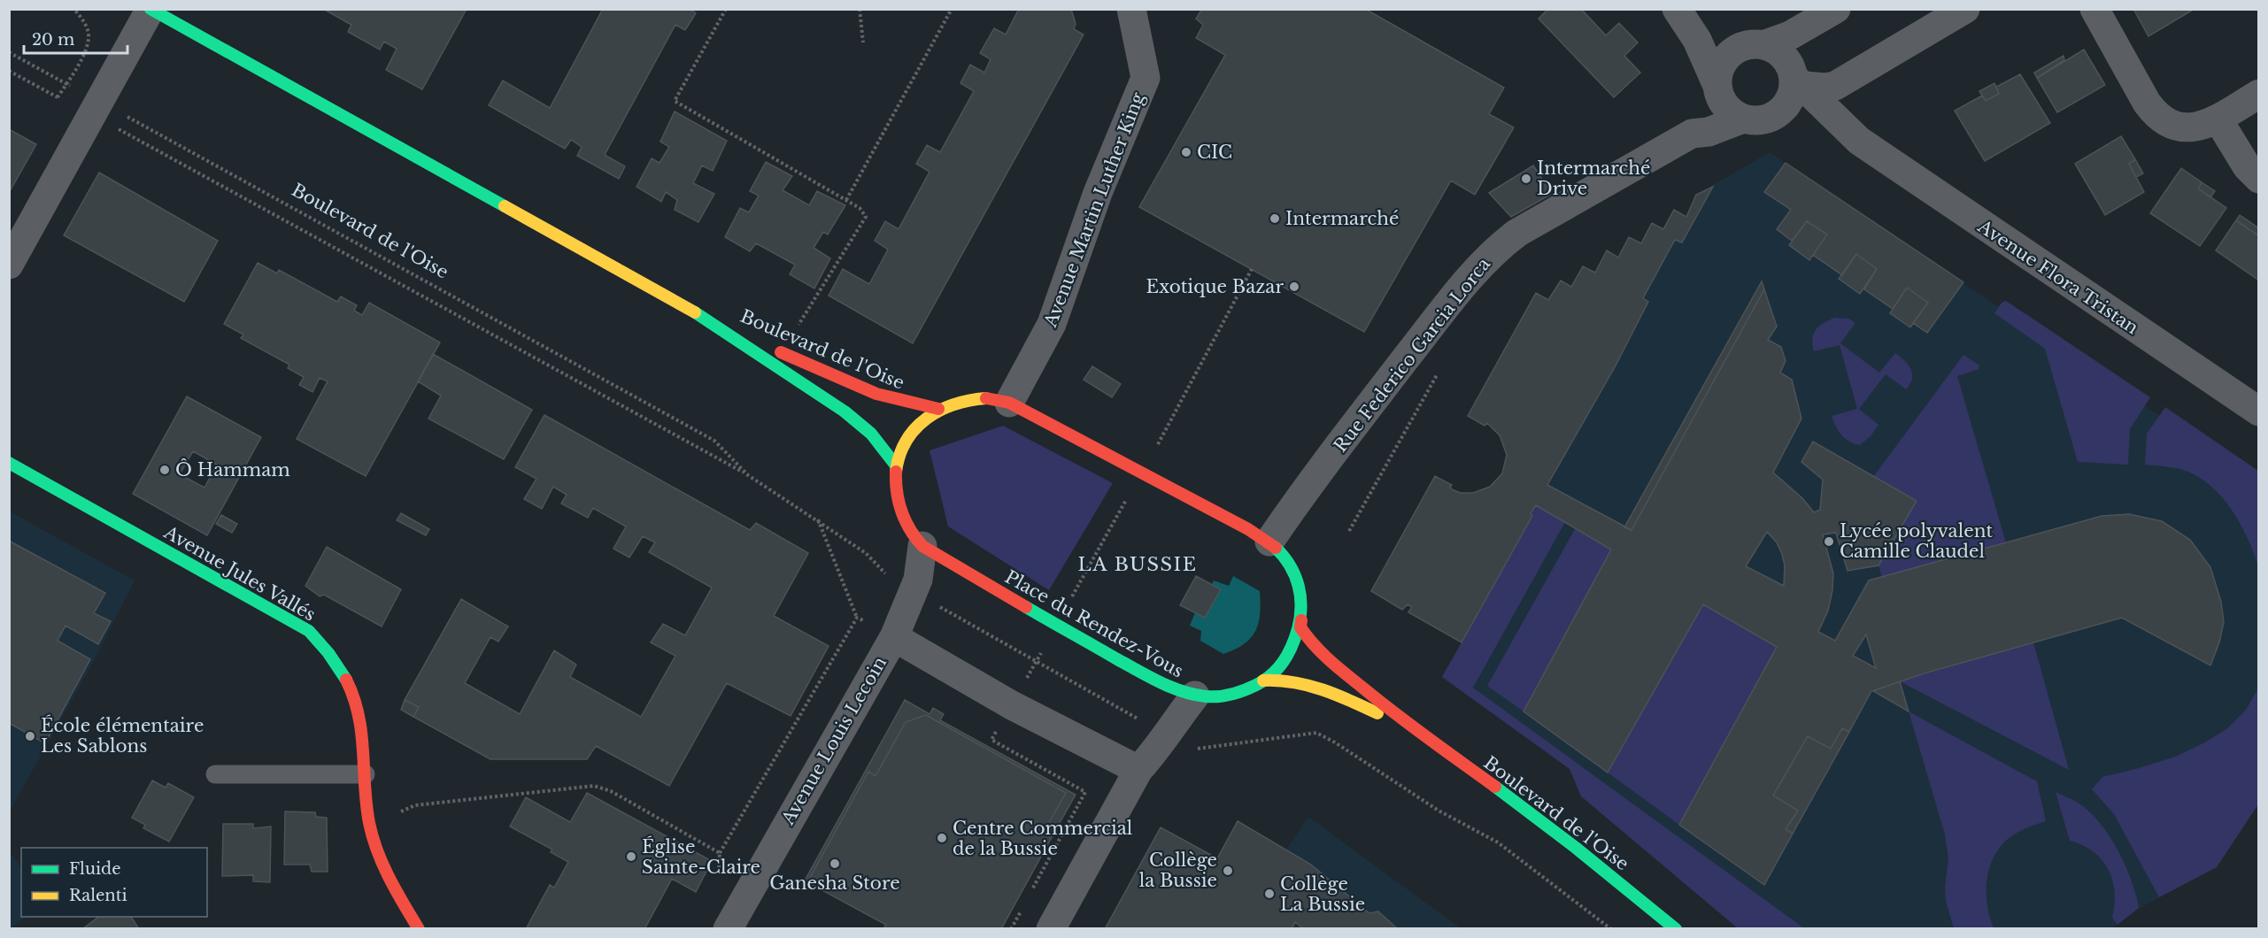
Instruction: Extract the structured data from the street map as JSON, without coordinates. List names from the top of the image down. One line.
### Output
{"streets":{"main road":["Boulevard de l'Oise","Avenue Jules Vallés","Place du Rendez-Vous"],"street":["Avenue Martin Luther King","Avenue Flora Tristan","Rue Federico Garcia Lorca","Avenue Louis Lecoin"]},"crossings":[["Avenue Martin Luther King","Place du Rendez-Vous"],["Boulevard de l'Oise","Place du Rendez-Vous"],["Rue Federico Garcia Lorca","Place du Rendez-Vous"],["Place du Rendez-Vous","Avenue Louis Lecoin"]],"districts":["LA BUSSIE"],"places":["CIC","Intermarché Drive","Intermarché","Exotique Bazar","Ô Hammam","Lycée polyvalent Camille Claudel","École élémentaire Les Sablons","Centre Commercial de la Bussie","Église Sainte-Claire","Ganesha Store","Collège la Bussie","Collège La Bussie"],"legend":["Fluide","Ralenti"],"scale_bar":"20 m"}
